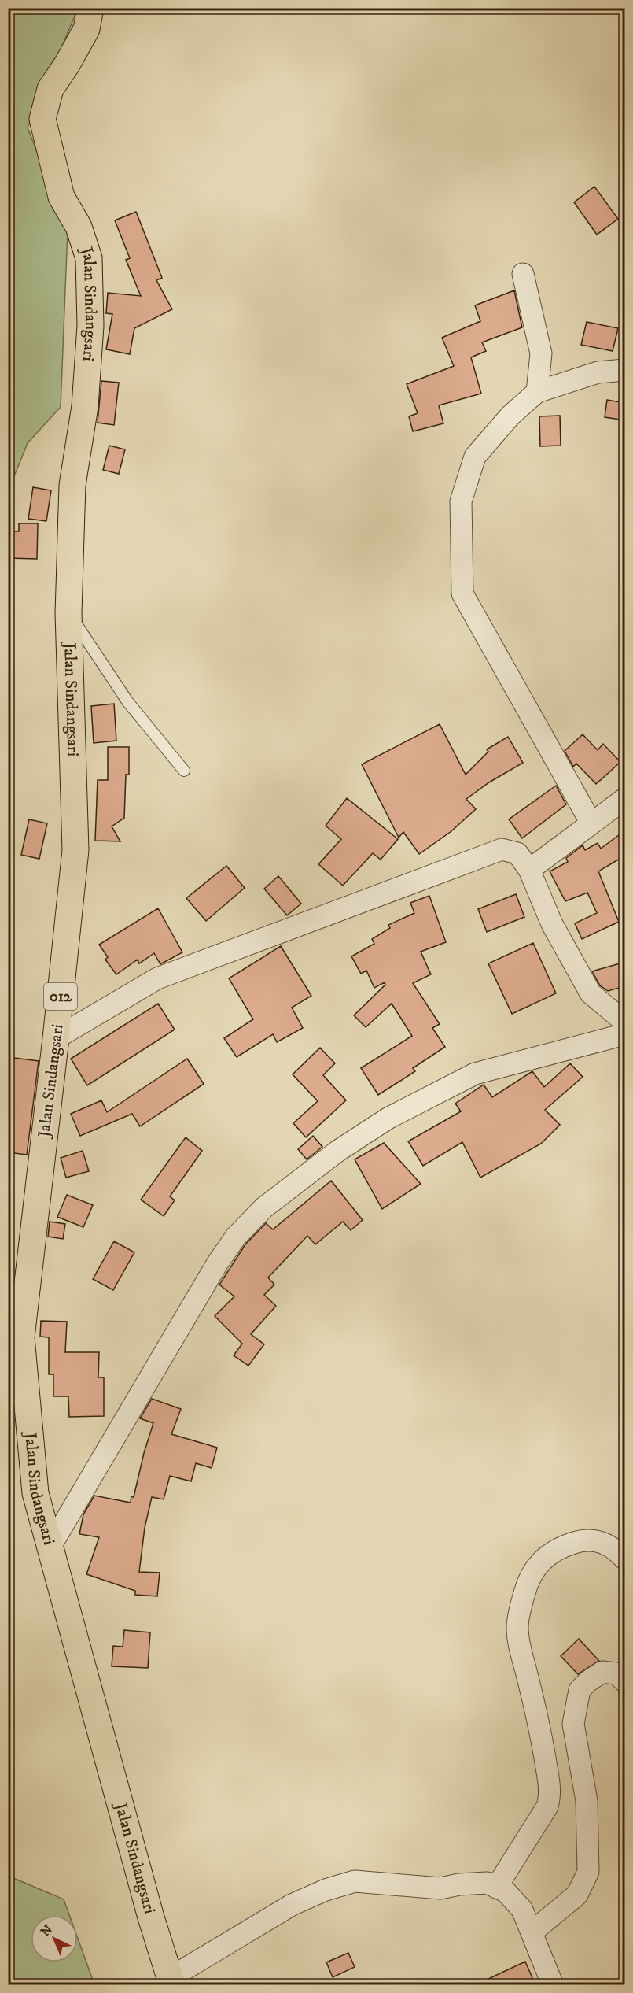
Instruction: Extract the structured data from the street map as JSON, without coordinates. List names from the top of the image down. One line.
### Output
{"streets":{"main road":["Jalan Sindangsari","012"]},"north":"top left"}
